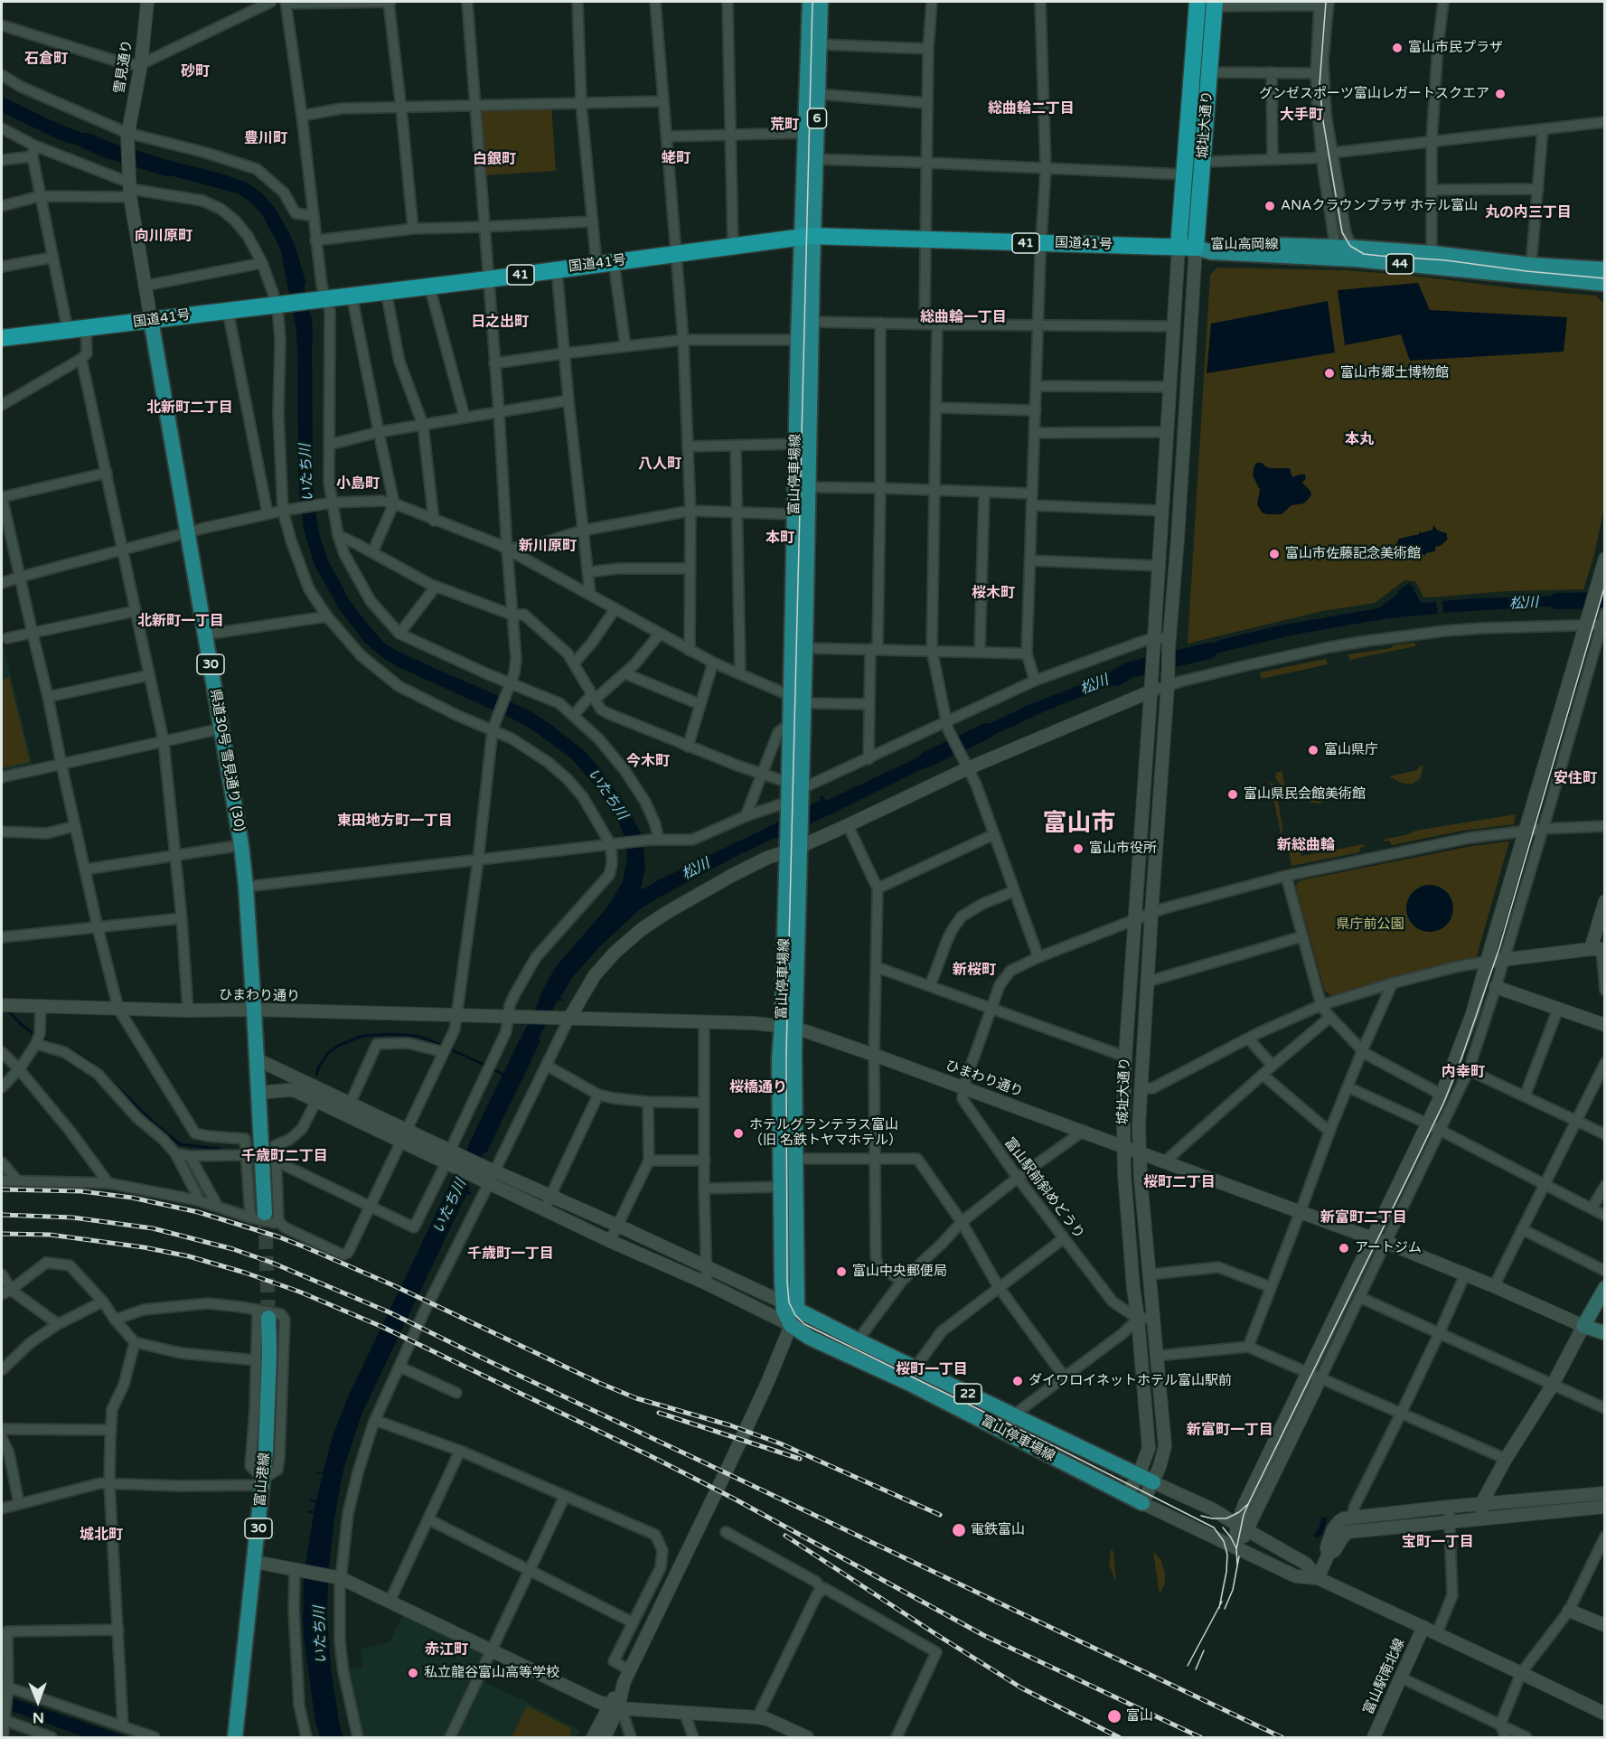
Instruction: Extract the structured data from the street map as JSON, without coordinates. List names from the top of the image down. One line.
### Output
{"streets":{"highway":["城址大通り","41","国道41号"],"main road":["6","富山高岡線","44","富山停車場線","30","県道30号 雪見通り (30)","22","富山港線"],"street":["雪見通り","ひまわり通り","富山駅前斜めどうり","富山駅南北線"]},"crossings":[["6","国道41号"],["6","富山停車場線"],["城址大通り","国道41号"],["城址大通り","富山高岡線"],["城址大通り","富山停車場線"],["城址大通り","ひまわり通り"],["城址大通り","富山駅前斜めどうり"],["国道41号","富山高岡線"],["国道41号","富山停車場線"],["国道41号","県道30号 雪見通り (30)"],["富山停車場線","ひまわり通り"],["30","県道30号 雪見通り (30)"],["30","ひまわり通り"],["県道30号 雪見通り (30)","ひまわり通り"],["ひまわり通り","富山駅前斜めどうり"]],"districts":["石倉町","砂町","総曲輪二丁目","大手町","荒町","豊川町","蛯町","白銀町","丸の内三丁目","向川原町","総曲輪一丁目","日之出町","北新町二丁目","本丸","八人町","小島町","本町","新川原町","桜木町","北新町一丁目","今木町","安住町","東田地方町一丁目","富山市","新総曲輪","新桜町","内幸町","桜橋通り","千歳町二丁目","桜町二丁目","新富町二丁目","千歳町一丁目","桜町一丁目","新富町一丁目","城北町","宝町一丁目","赤江町"],"water":["いたち川","松川"],"parks":["県庁前公園"],"places":["富山市民プラザ","グンゼスポーツ富山レガートスクエア","ANAクラウンプラザ ホテル富山","富山市郷土博物館","富山市佐藤記念美術館","富山県庁","富山県民会館美術館","富山市役所","ホテルグランテラス富山 （旧 名鉄トヤマホテル）","アートジム","富山中央郵便局","ダイワロイネットホテル富山駅前","電鉄富山","私立龍谷富山高等学校","富山"],"north":"bottom"}
